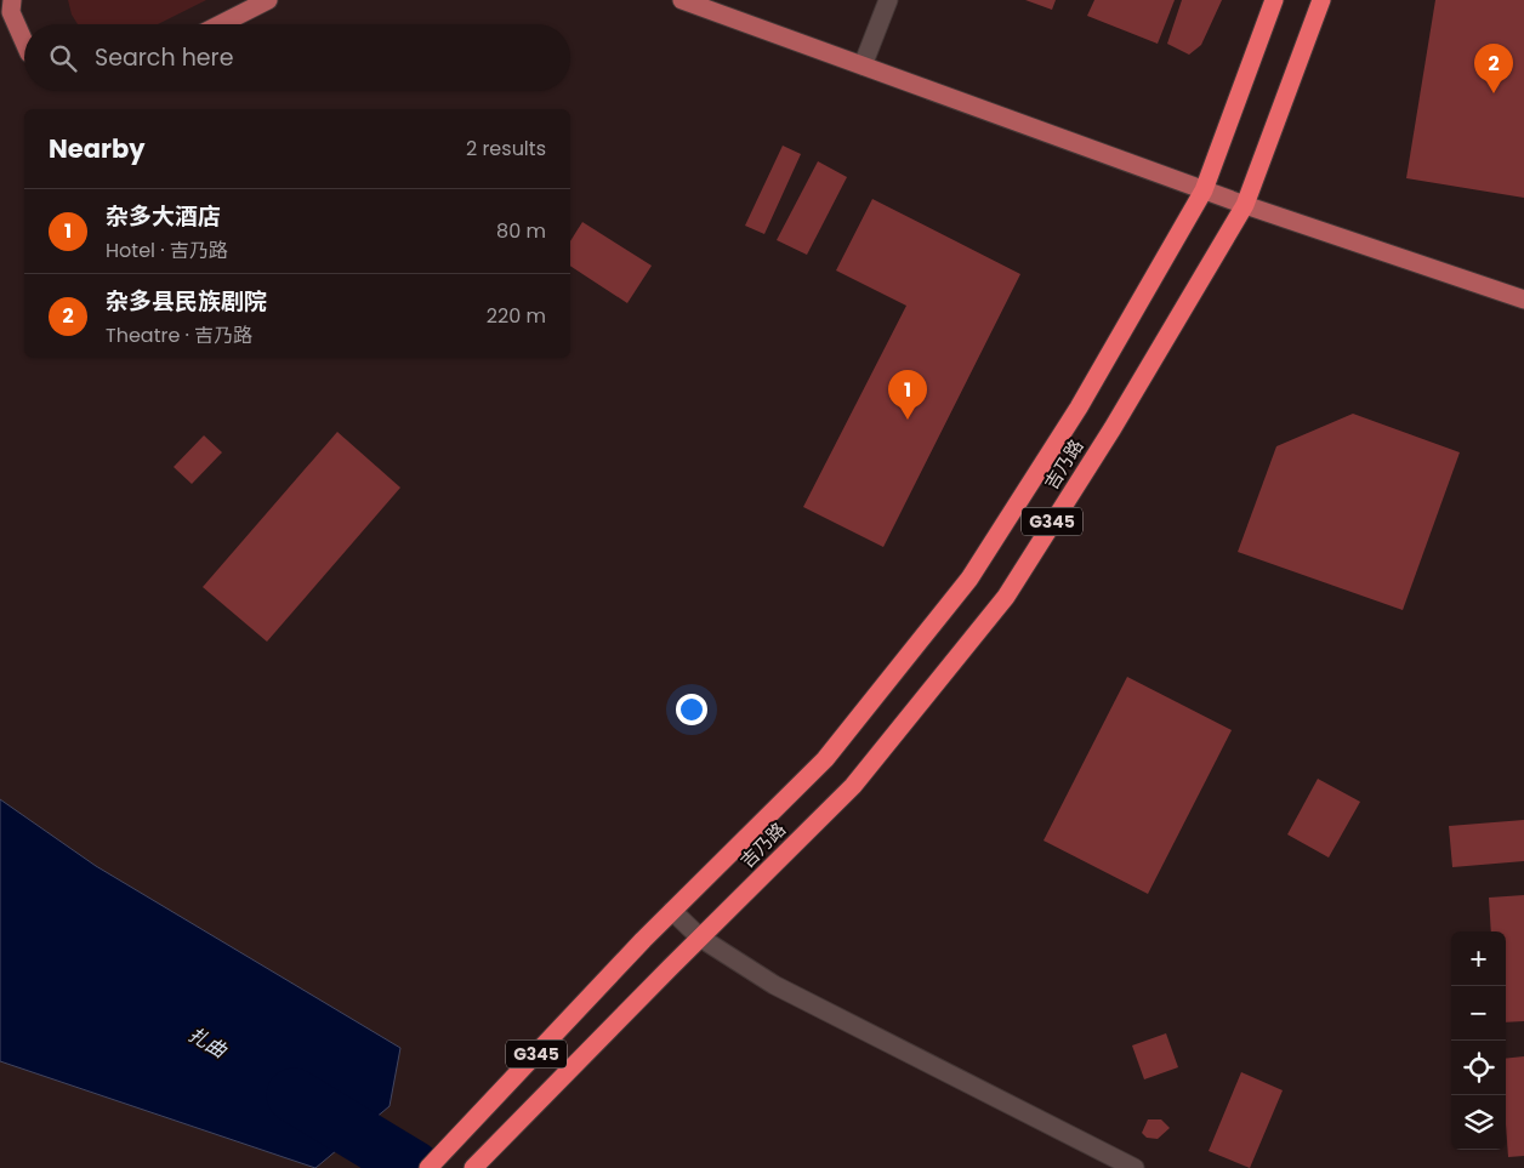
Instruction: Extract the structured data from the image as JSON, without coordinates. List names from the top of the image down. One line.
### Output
{"streets":{"highway":["吉乃路","G345"]},"water":["扎曲"],"page":{"search":"Search here","pins":["2","1"],"heading":["Nearby","2 results"],"list":[{"mark":"1","name":"杂多大酒店","note":"Hotel · 吉乃路","value":"80 m"},{"mark":"2","name":"杂多县民族剧院","note":"Theatre · 吉乃路","value":"220 m"}],"map_buttons":["+","−"]}}
